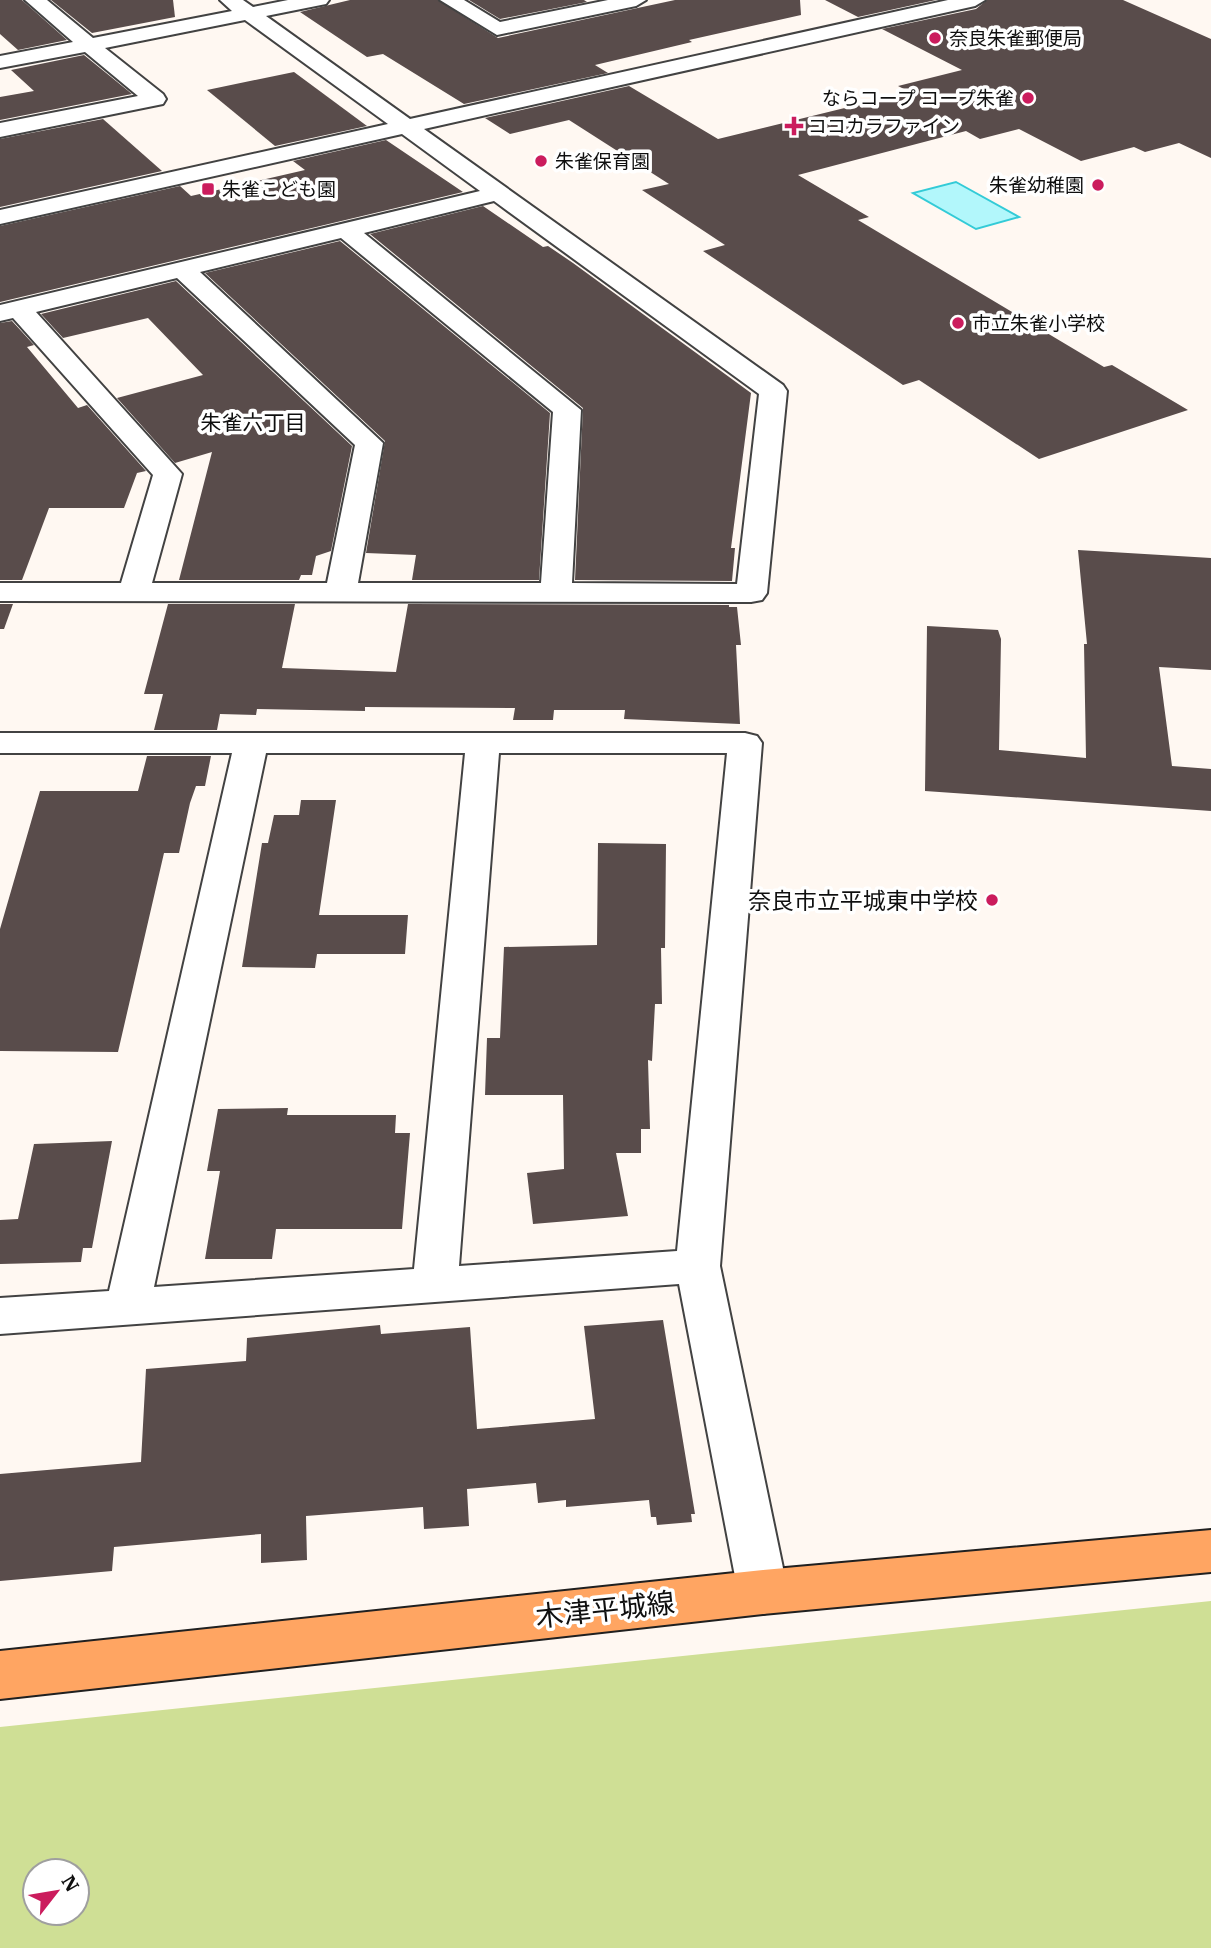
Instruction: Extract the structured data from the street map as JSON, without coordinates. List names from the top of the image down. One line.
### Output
{"streets":{"main road":["木津平城線"]},"districts":["朱雀六丁目"],"places":{"other":["奈良朱雀郵便局","ならコープ コープ朱雀","朱雀保育園","朱雀幼稚園","市立朱雀小学校","奈良市立平城東中学校"],"health":["ココカラファイン"],"transit":["朱雀こども園"]},"north":"top right"}
